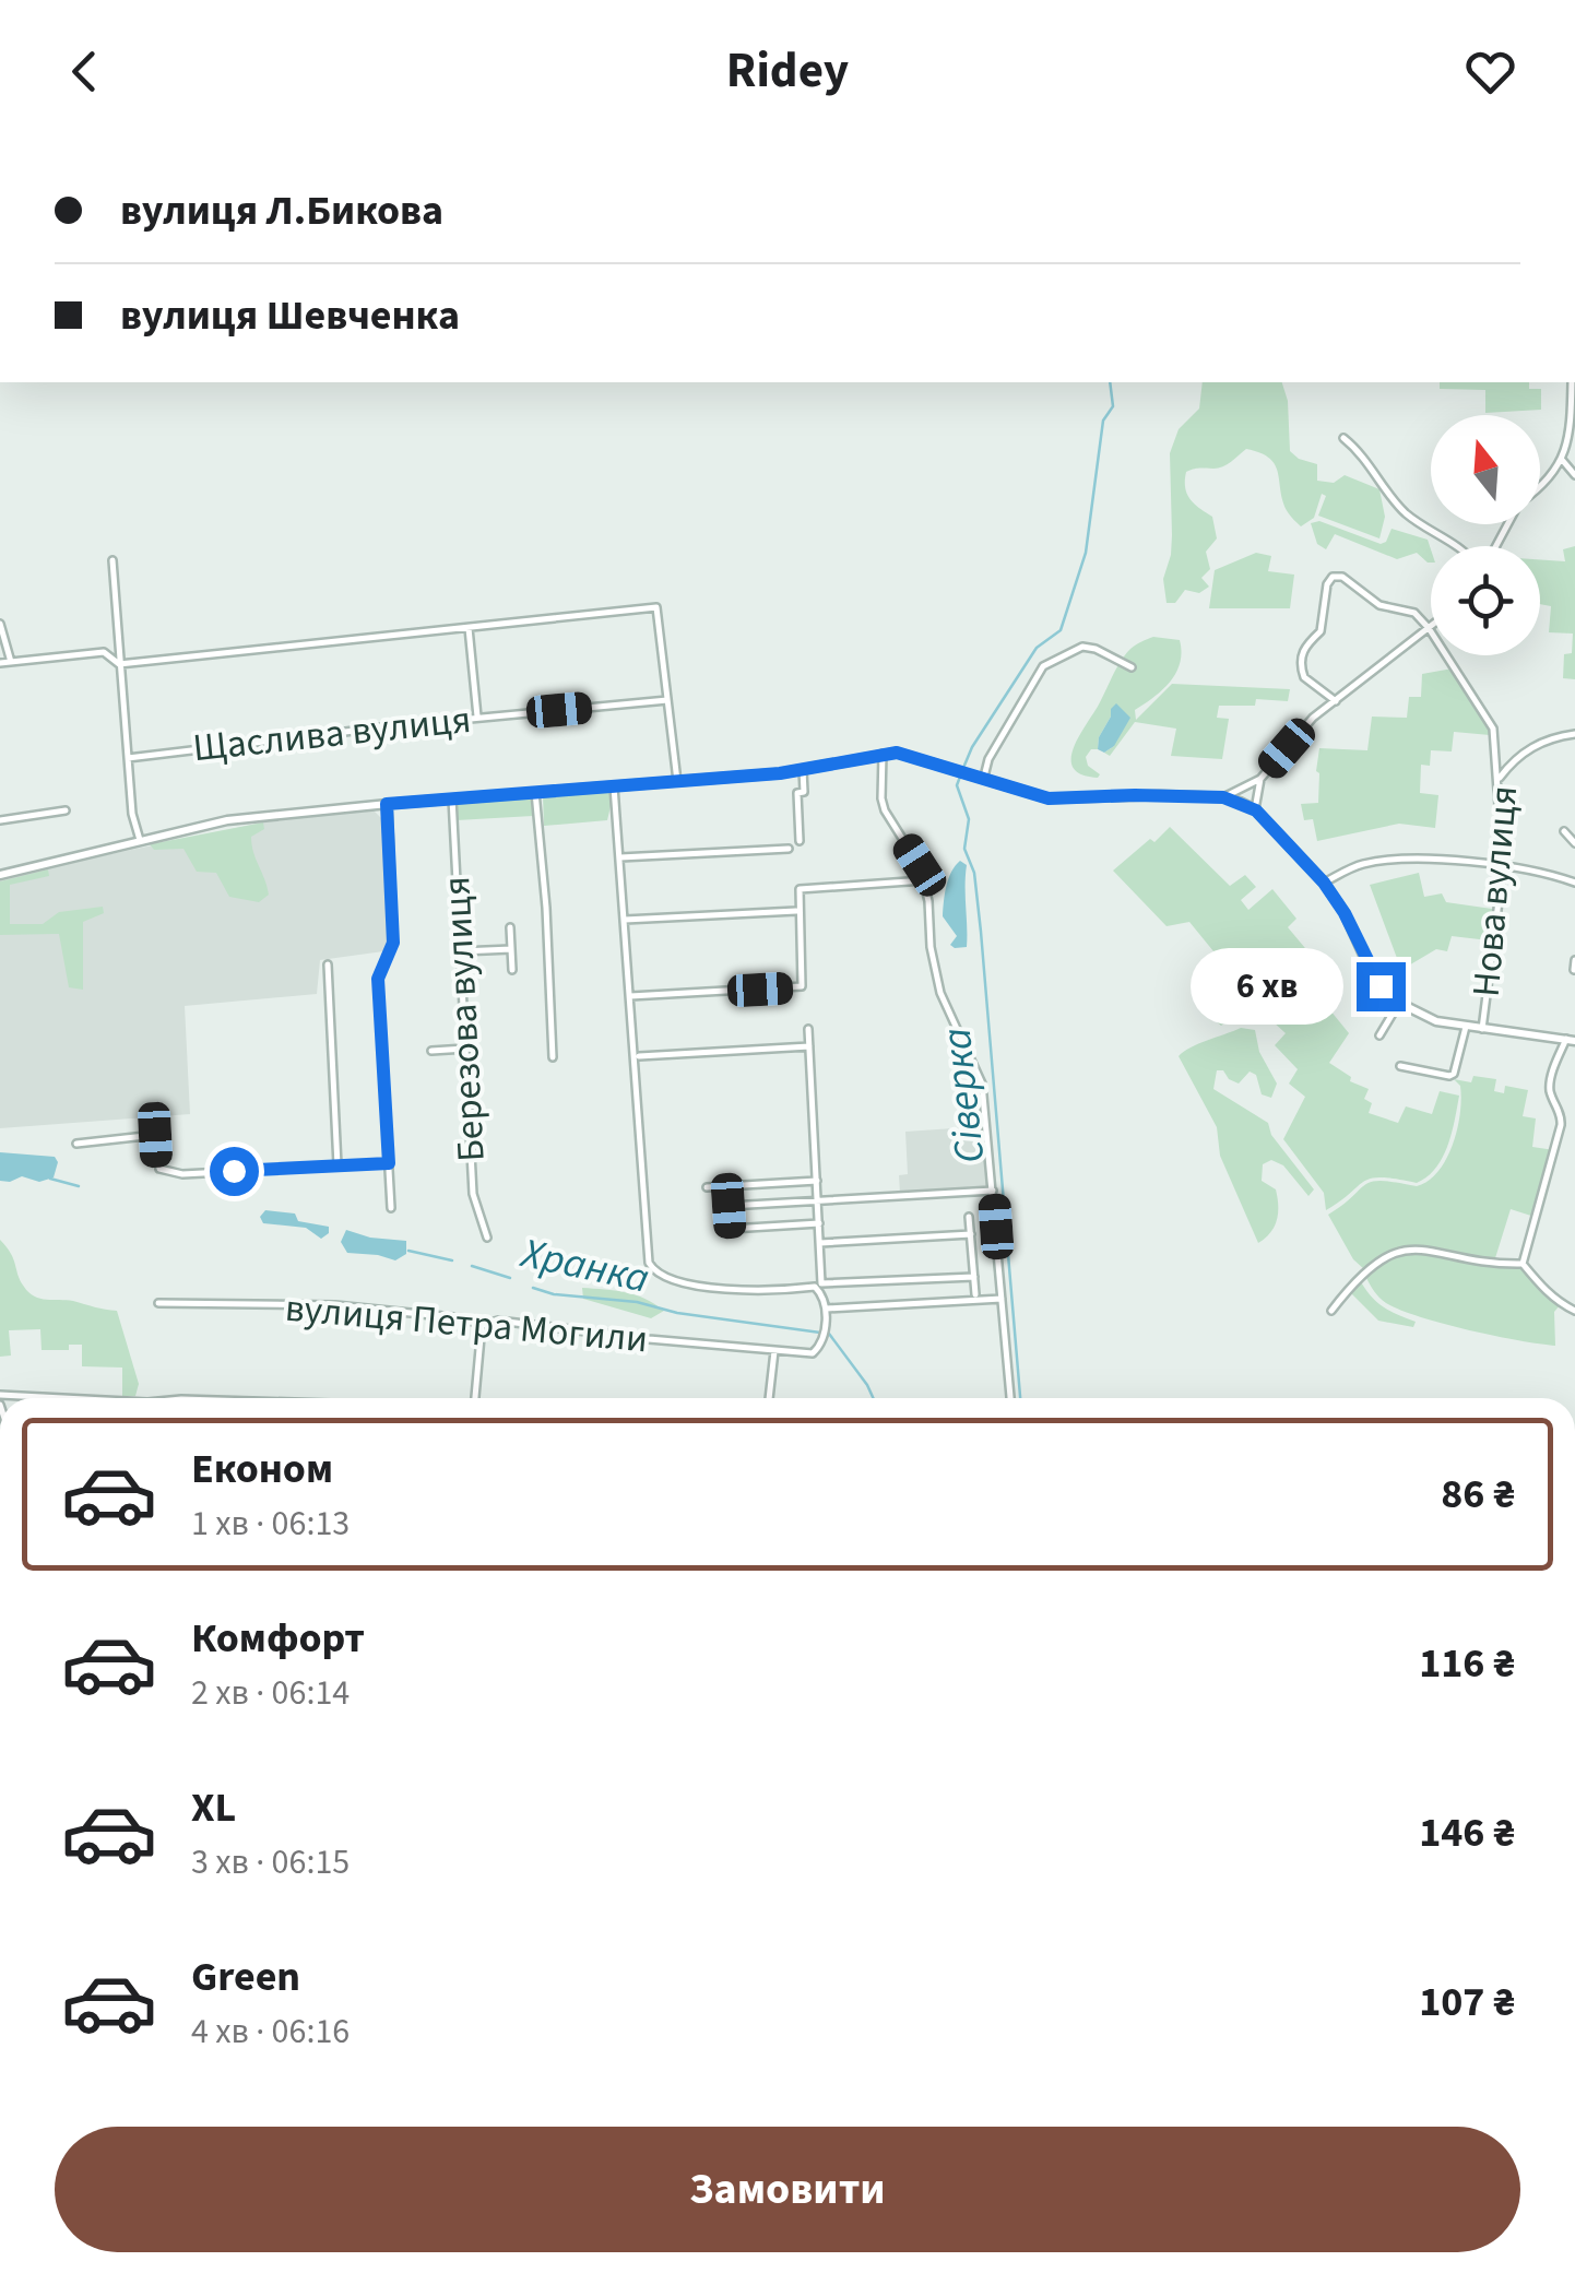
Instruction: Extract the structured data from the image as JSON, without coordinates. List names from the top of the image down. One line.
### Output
{"streets":{"street":["Щаслива вулиця","Нова вулиця","Березова вулиця","вулиця Петра Могили"]},"water":["Сіверка","Хранка"],"north":"top","page":{"header":"Ridey","banner":["вулиця Л.Бикова","вулиця Шевченка"],"bubble":"6 хв","list":[{"name":"Економ","note":"1 хв · 06:13","value":"86 ₴"},{"name":"Комфорт","note":"2 хв · 06:14","value":"116 ₴"},{"name":"XL","note":"3 хв · 06:15","value":"146 ₴"},{"name":"Green","note":"4 хв · 06:16","value":"107 ₴"}],"buttons":"Замовити"}}
